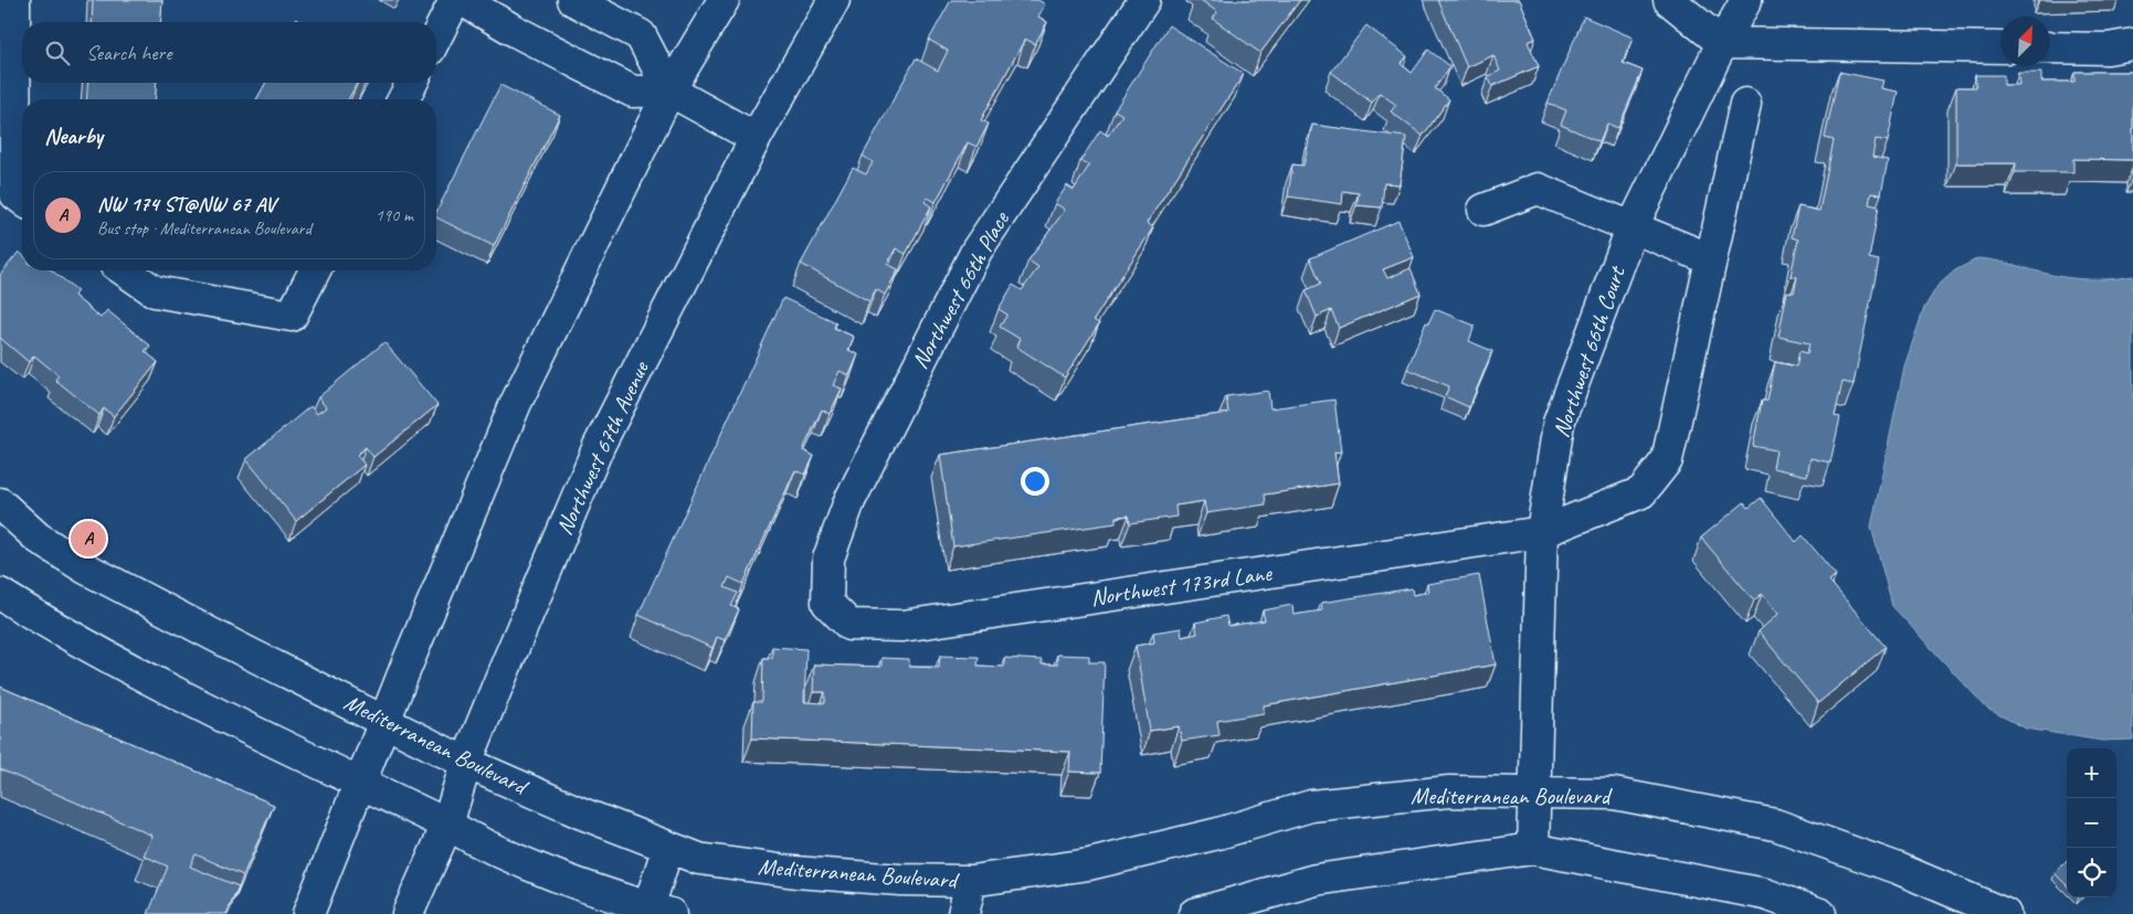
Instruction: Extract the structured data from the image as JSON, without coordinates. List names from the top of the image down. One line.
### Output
{"streets":{"street":["Northwest 66th Place","Northwest 66th Court","Northwest 67th Avenue","Northwest 173rd Lane","Mediterranean Boulevard"]},"crossings":[["Northwest 66th Place","Northwest 173rd Lane"],["Northwest 66th Court","Northwest 173rd Lane"],["Northwest 66th Court","Mediterranean Boulevard"],["Northwest 67th Avenue","Mediterranean Boulevard"]],"north":"top right","page":{"search":"Search here","heading":"Nearby","list":[{"mark":"A","name":"NW 174 ST@NW 67 AV","note":"Bus stop · Mediterranean Boulevard","value":"190 m"}],"pins":"A","map_buttons":["+","−"]}}
